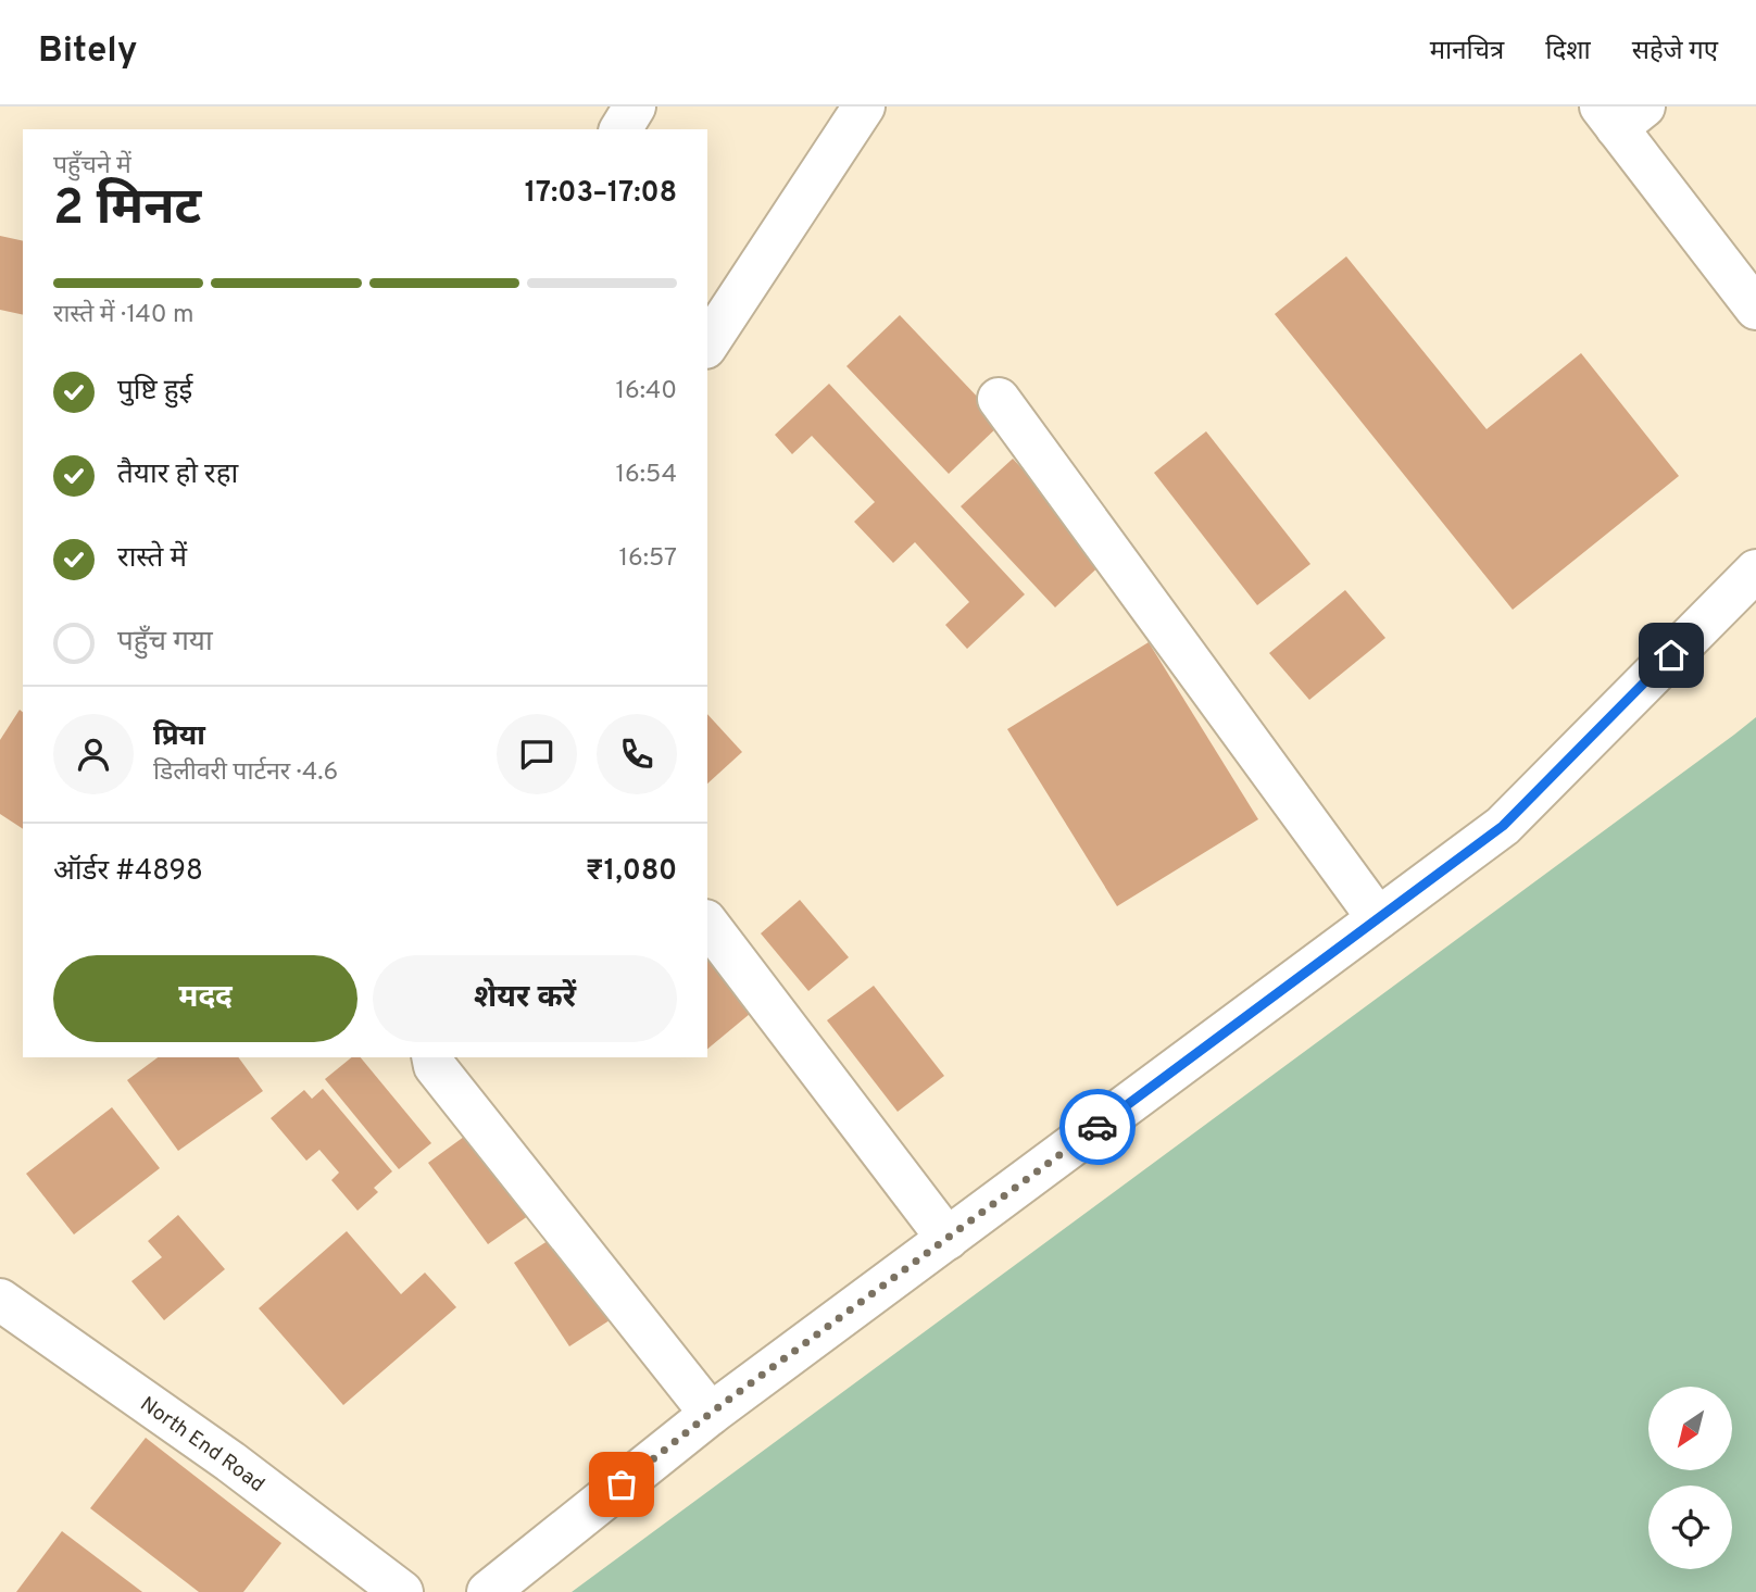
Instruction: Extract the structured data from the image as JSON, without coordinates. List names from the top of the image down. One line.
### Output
{"streets":{"street":["North End Road"]},"north":"bottom left","page":{"header":"Bitely","nav":["मानचित्र","दिशा","सहेजे गए"],"heading":["2 मिनट","पहुँचने में","17:03–17:08"],"panel":["प्रिया","डिलीवरी पार्टनर · 4.6","ऑर्डर #4898","₹1,080"],"bar":"रास्ते में · 140 m","list":[["पुष्टि हुई","16:40"],["तैयार हो रहा","16:54"],["रास्ते में","16:57"],"पहुँच गया"],"buttons":["मदद","शेयर करें"]}}
